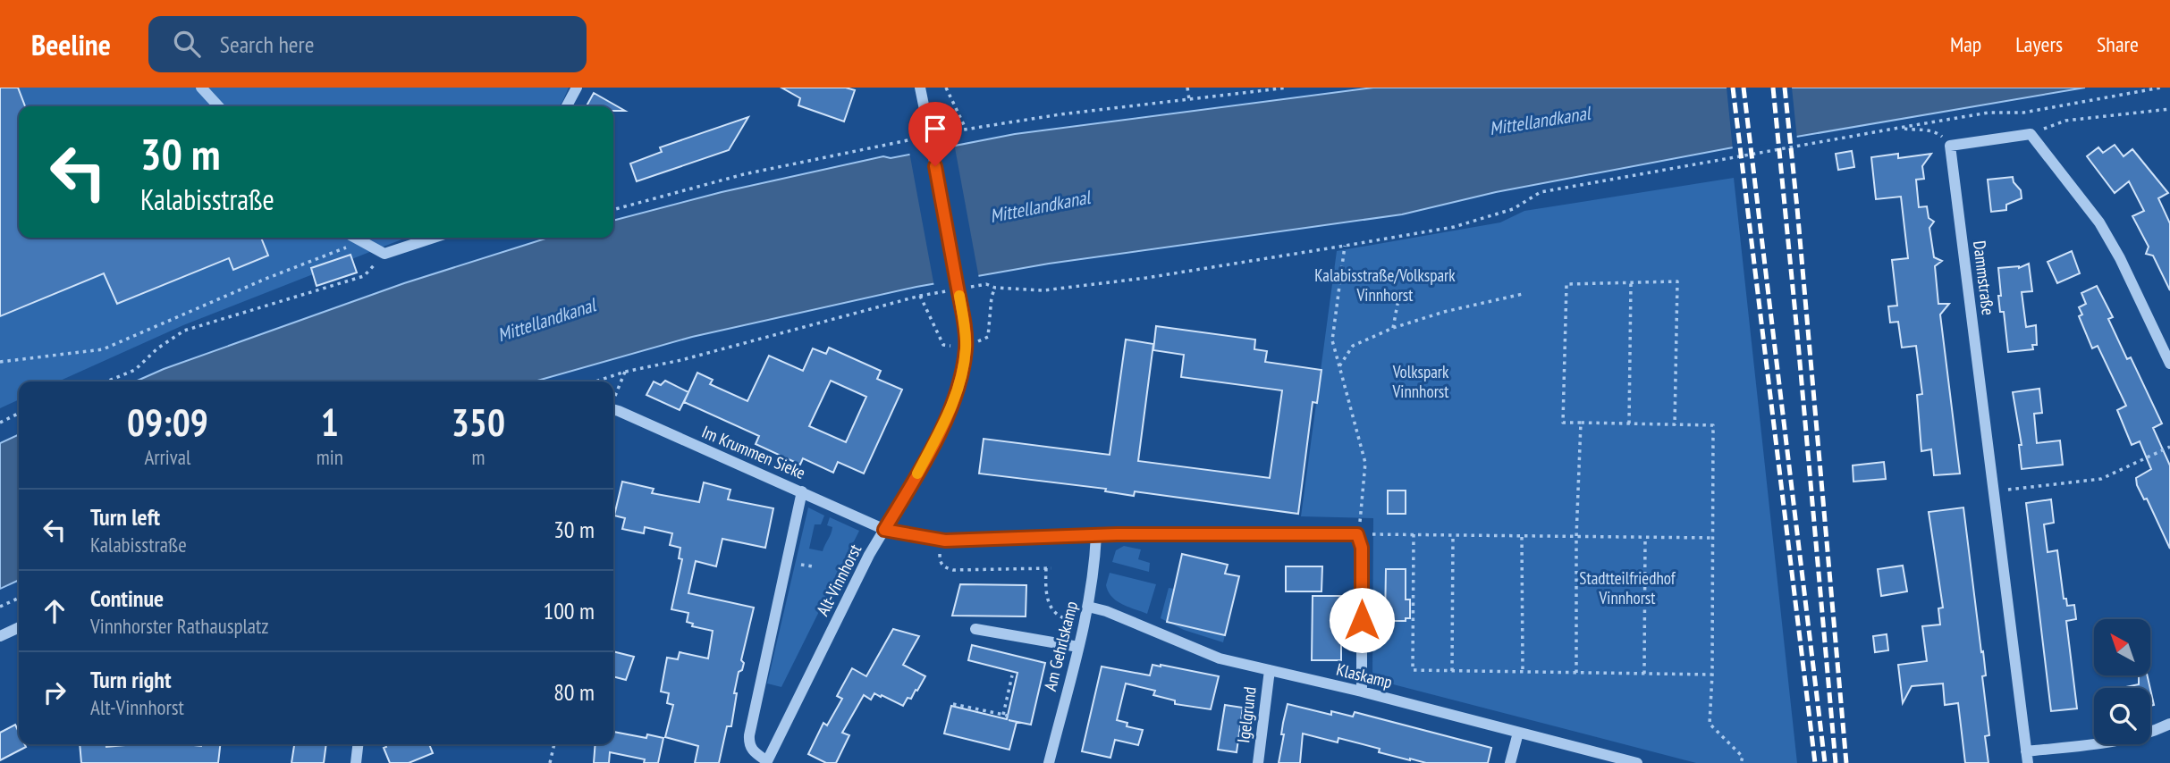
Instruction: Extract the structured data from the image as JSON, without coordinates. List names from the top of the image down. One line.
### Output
{"streets":{"street":["Dammstraße","Im Krummen Sieke","Alt-Vinnhorst","Am Gehrlskamp","Klaskamp","Igelgrund"]},"crossings":[["Im Krummen Sieke","Alt-Vinnhorst"],["Im Krummen Sieke","Am Gehrlskamp"],["Am Gehrlskamp","Klaskamp"],["Klaskamp","Igelgrund"]],"water":["Mittellandkanal"],"parks":["Kalabisstraße/Volkspark Vinnhorst","Volkspark Vinnhorst","Stadtteilfriedhof Vinnhorst"],"north":"top left","page":{"header":"Beeline","search":"Search here","nav":["Map","Layers","Share"],"turn":["30 m","Kalabisstraße"],"eta":["09:09","Arrival","1","min","350","m"],"list":[{"name":"Turn left","note":"Kalabisstraße","value":"30 m"},{"name":"Continue","note":"Vinnhorster Rathausplatz","value":"100 m"},{"name":"Turn right","note":"Alt-Vinnhorst","value":"80 m"}]}}
